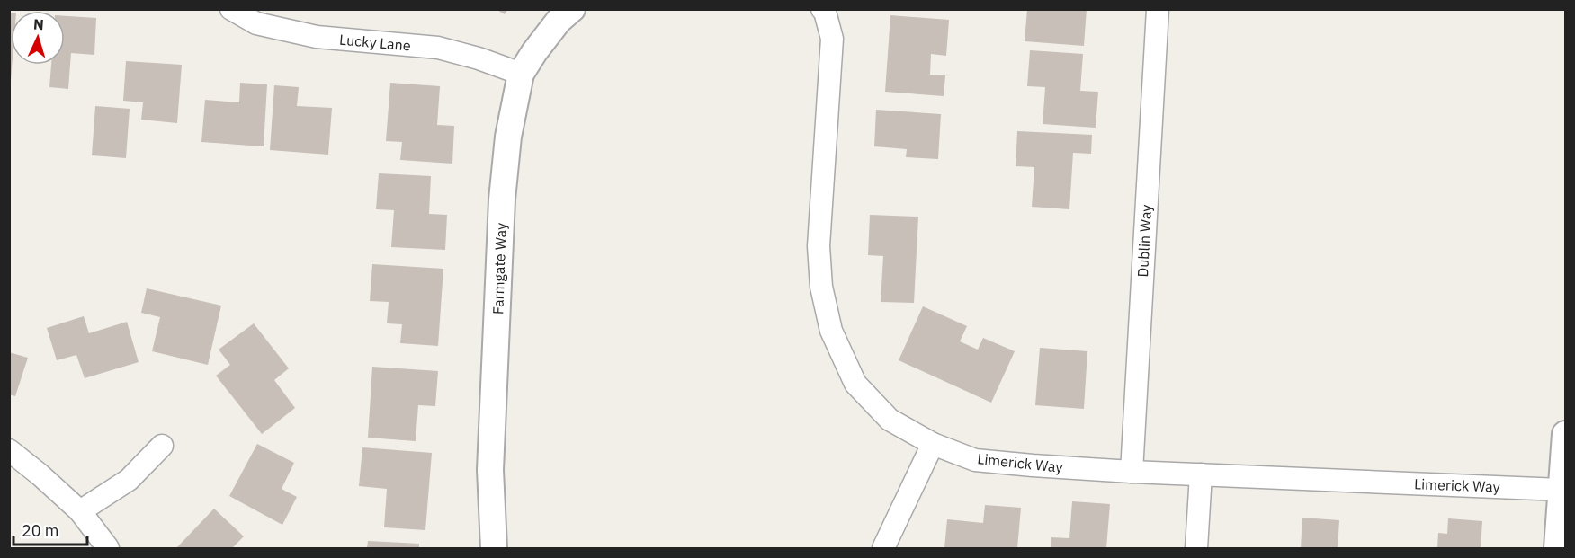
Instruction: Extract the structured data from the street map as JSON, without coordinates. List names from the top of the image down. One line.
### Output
{"streets":{"street":["Lucky Lane","Dublin Way","Farmgate Way","Limerick Way"]},"crossings":[["Lucky Lane","Farmgate Way"],["Dublin Way","Limerick Way"]],"scale_bar":"20 m","north":"top"}
